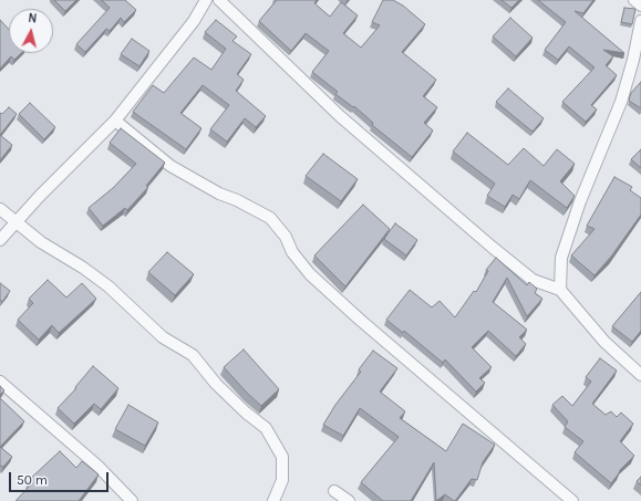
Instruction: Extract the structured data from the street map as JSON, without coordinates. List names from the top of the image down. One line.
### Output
{"scale_bar":"50 m","north":"top"}
